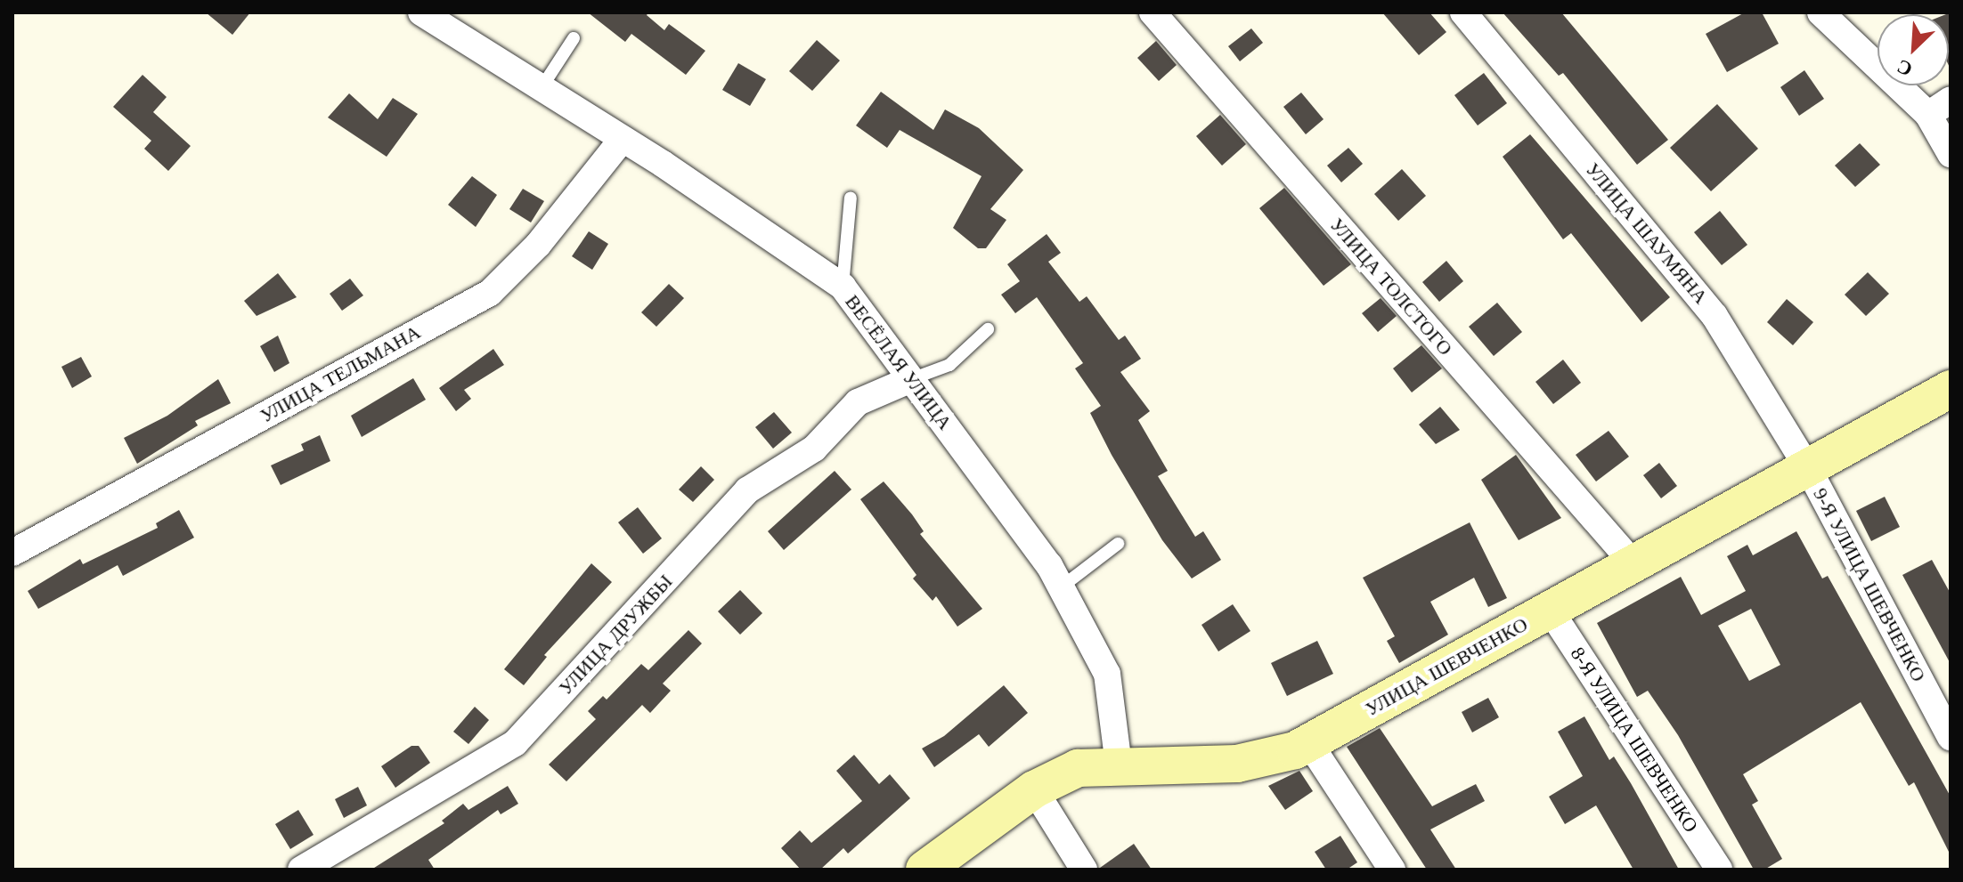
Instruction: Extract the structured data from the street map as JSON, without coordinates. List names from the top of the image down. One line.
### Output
{"streets":{"main road":["УЛИЦА ШЕВЧЕНКО"],"street":["УЛИЦА ШАУМЯНА","УЛИЦА ТОЛСТОГО","ВЕСЁЛАЯ УЛИЦА","УЛИЦА ТЕЛЬМАНА","9-Я УЛИЦА ШЕВЧЕНКО","УЛИЦА ДРУЖБЫ","8-Я УЛИЦА ШЕВЧЕНКО"]},"crossings":[["УЛИЦА ШАУМЯНА","9-Я УЛИЦА ШЕВЧЕНКО"],["УЛИЦА ШАУМЯНА","УЛИЦА ШЕВЧЕНКО"],["УЛИЦА ТОЛСТОГО","УЛИЦА ШЕВЧЕНКО"],["ВЕСЁЛАЯ УЛИЦА","УЛИЦА ТЕЛЬМАНА"],["ВЕСЁЛАЯ УЛИЦА","УЛИЦА ДРУЖБЫ"],["ВЕСЁЛАЯ УЛИЦА","УЛИЦА ШЕВЧЕНКО"],["9-Я УЛИЦА ШЕВЧЕНКО","УЛИЦА ШЕВЧЕНКО"],["УЛИЦА ШЕВЧЕНКО","8-Я УЛИЦА ШЕВЧЕНКО"]],"north":"bottom left"}
